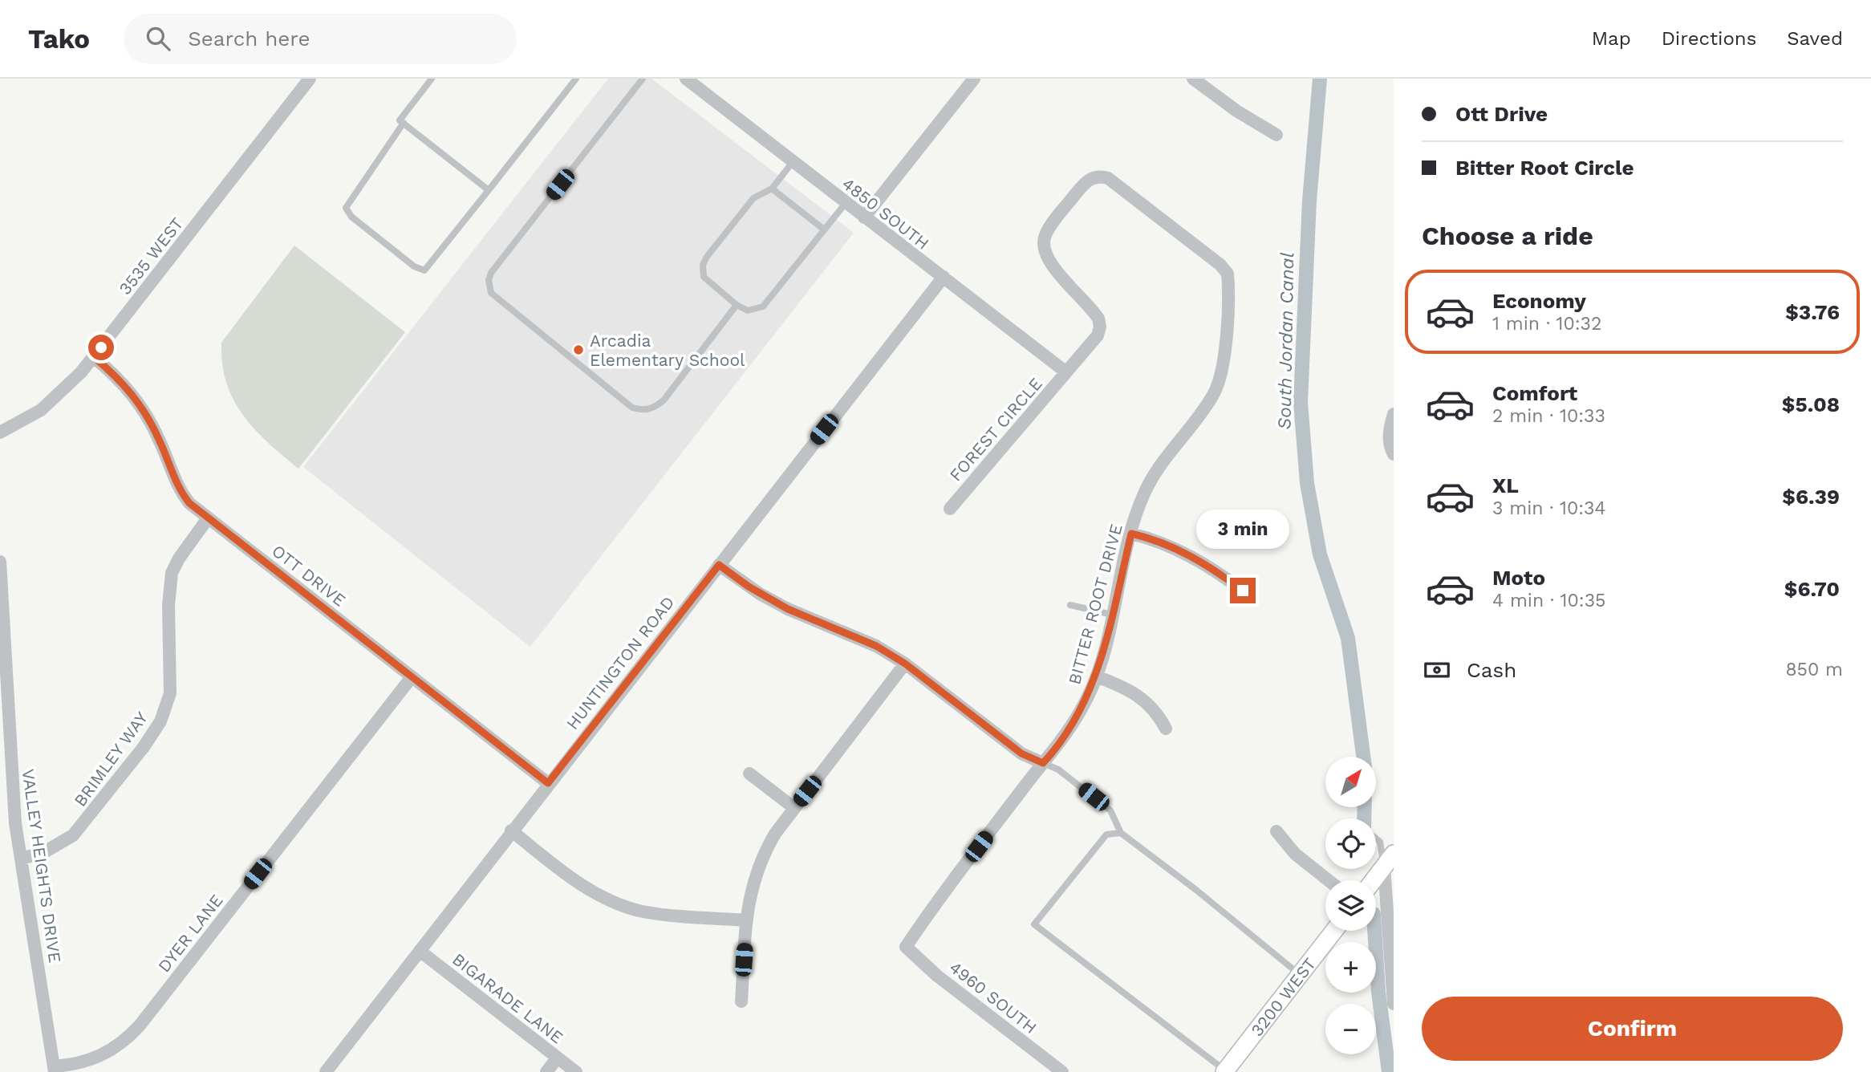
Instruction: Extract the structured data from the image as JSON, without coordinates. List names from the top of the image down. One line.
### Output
{"streets":{"street":["4850 SOUTH","3535 WEST","FOREST CIRCLE","OTT DRIVE","BITTER ROOT DRIVE","HUNTINGTON ROAD","BRIMLEY WAY","VALLEY HEIGHTS DRIVE","DYER LANE","3200 WEST","4960 SOUTH","BIGARADE LANE"]},"crossings":[["4850 SOUTH","FOREST CIRCLE"],["4850 SOUTH","HUNTINGTON ROAD"],["3535 WEST","OTT DRIVE"],["FOREST CIRCLE","BITTER ROOT DRIVE"],["OTT DRIVE","HUNTINGTON ROAD"],["OTT DRIVE","BRIMLEY WAY"],["OTT DRIVE","DYER LANE"],["BITTER ROOT DRIVE","4960 SOUTH"],["HUNTINGTON ROAD","BIGARADE LANE"],["BRIMLEY WAY","VALLEY HEIGHTS DRIVE"],["VALLEY HEIGHTS DRIVE","DYER LANE"]],"water":["South Jordan Canal"],"places":["Arcadia Elementary School"],"north":"top right","page":{"header":"Tako","search":"Search here","nav":["Map","Directions","Saved"],"banner":["Ott Drive","Bitter Root Circle"],"heading":"Choose a ride","list":[{"name":"Economy","note":"1 min · 10:32","value":"$3.76"},{"name":"Comfort","note":"2 min · 10:33","value":"$5.08"},{"name":"XL","note":"3 min · 10:34","value":"$6.39"},{"name":"Moto","note":"4 min · 10:35","value":"$6.70"}],"bubble":"3 min","pay":["Cash","850 m"],"map_buttons":["+","−"],"buttons":"Confirm"}}
